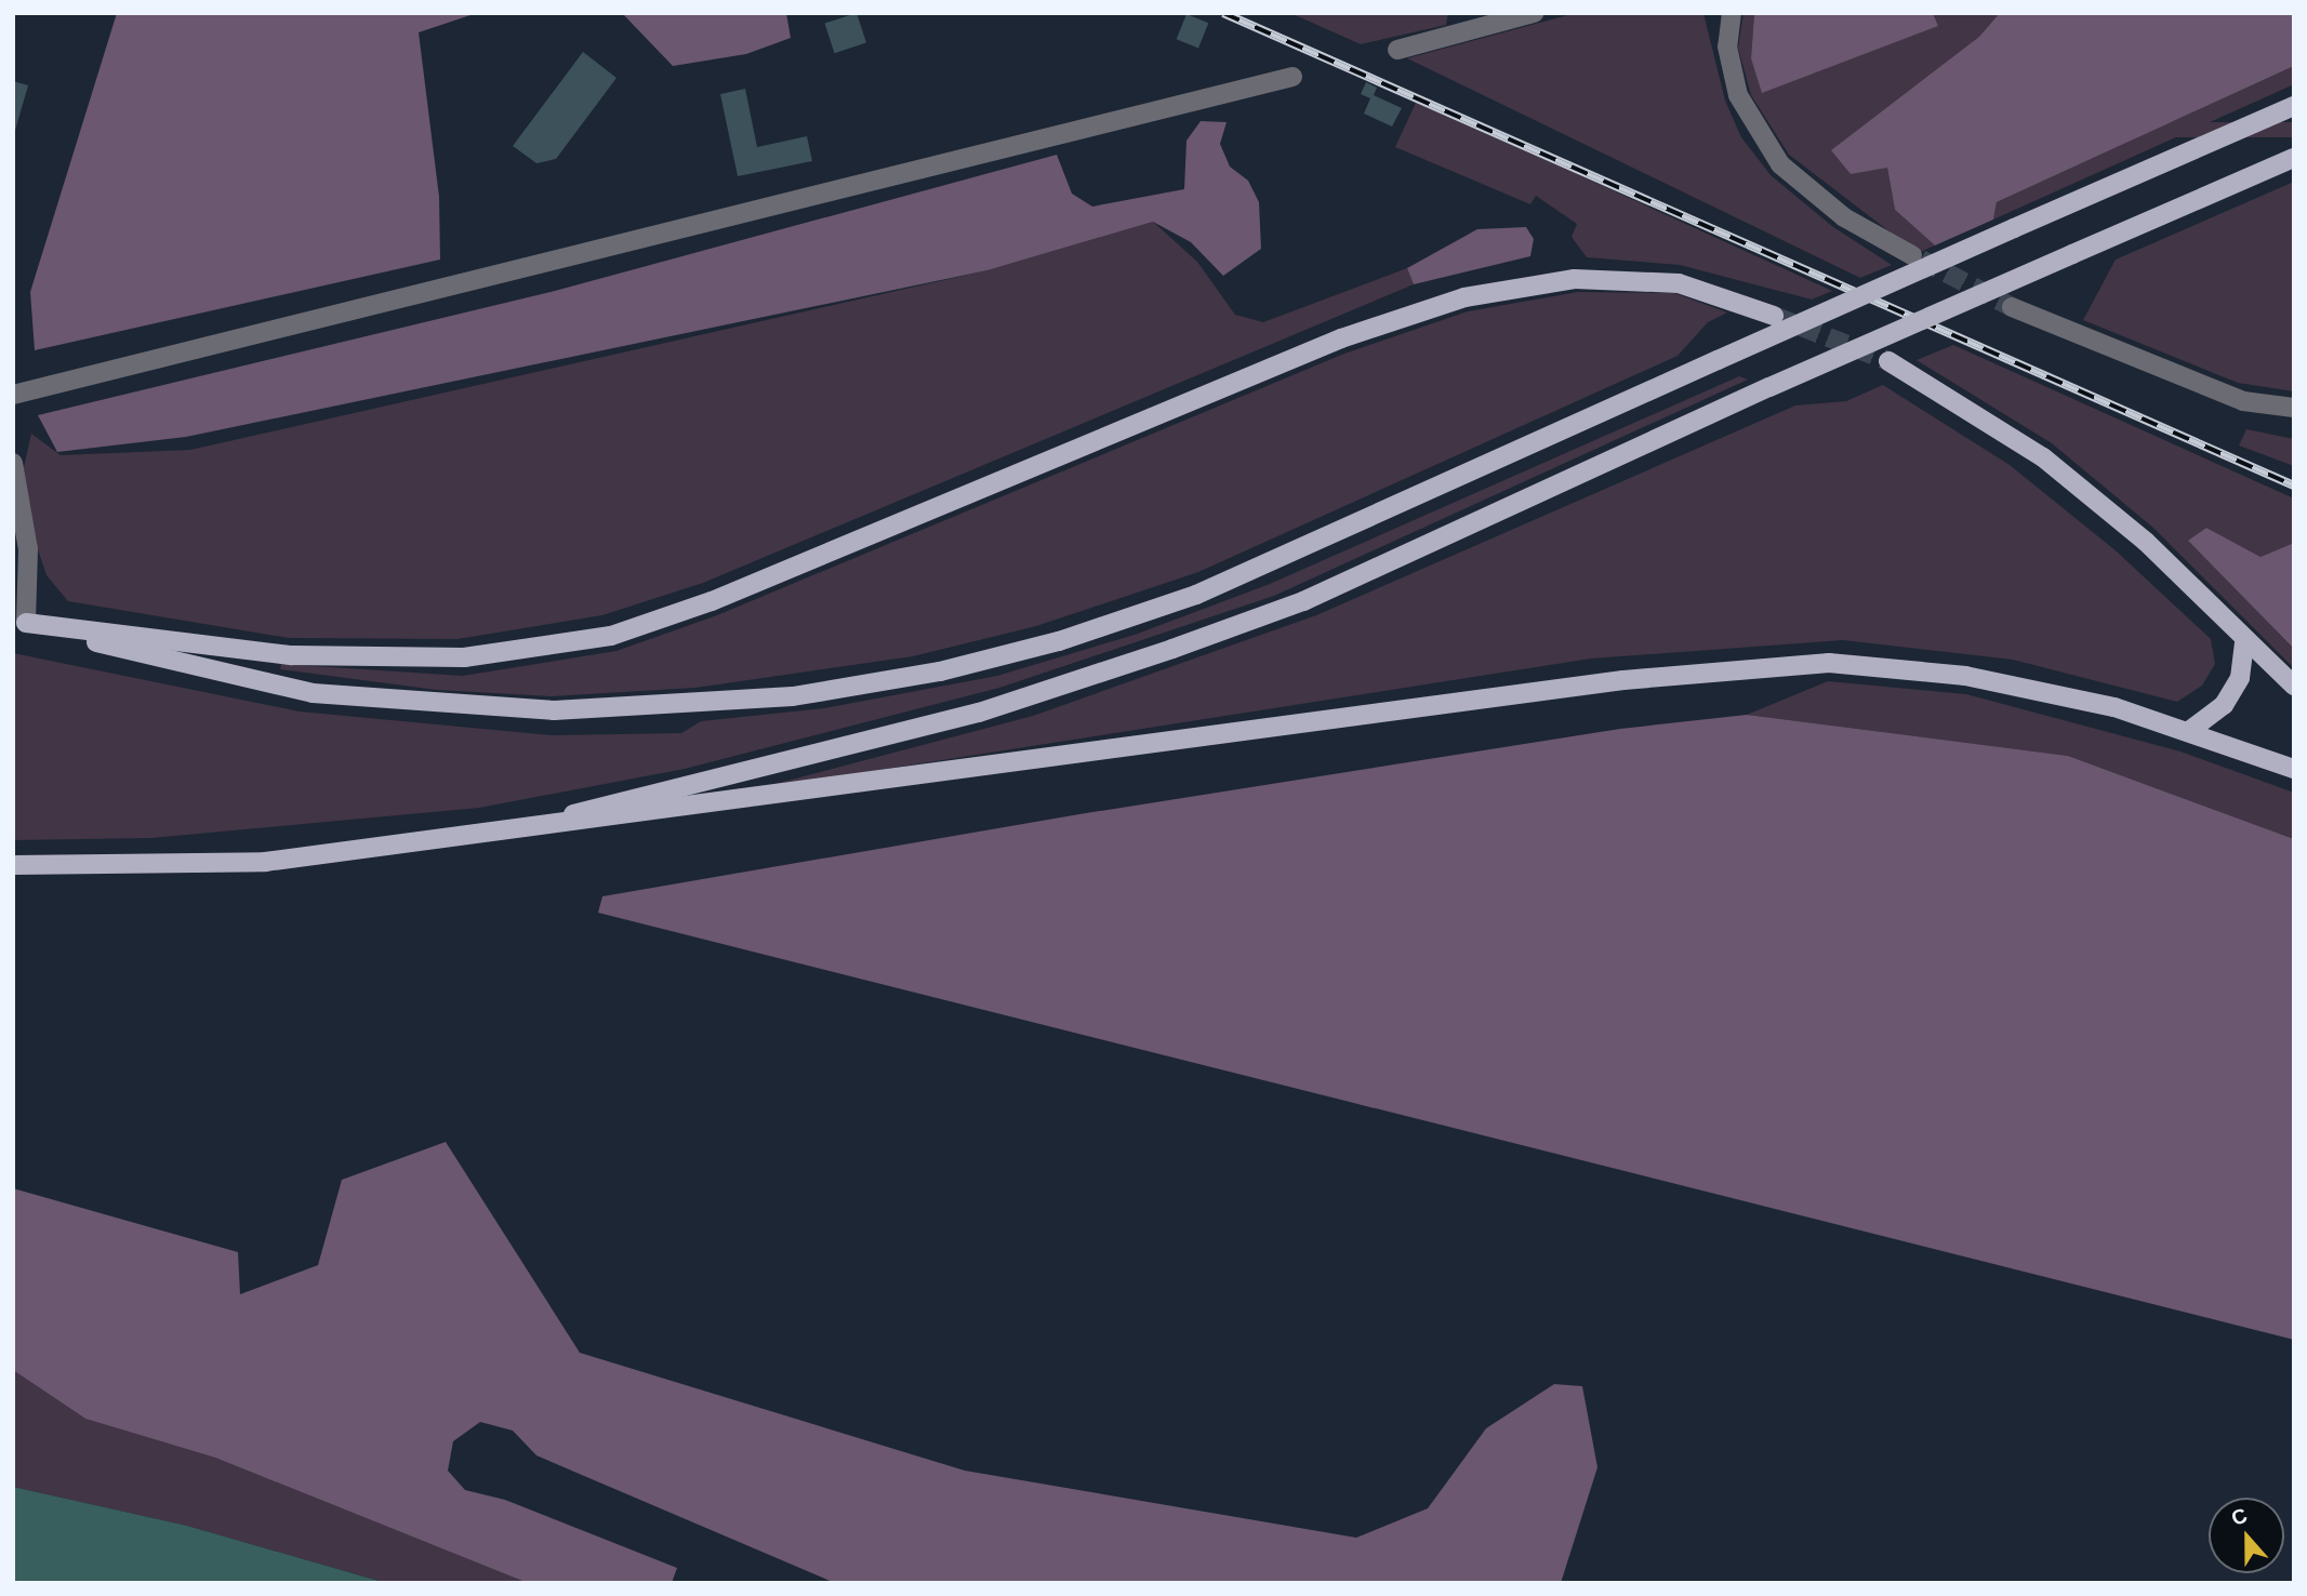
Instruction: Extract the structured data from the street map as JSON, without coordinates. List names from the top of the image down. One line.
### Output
{"north":"top"}
